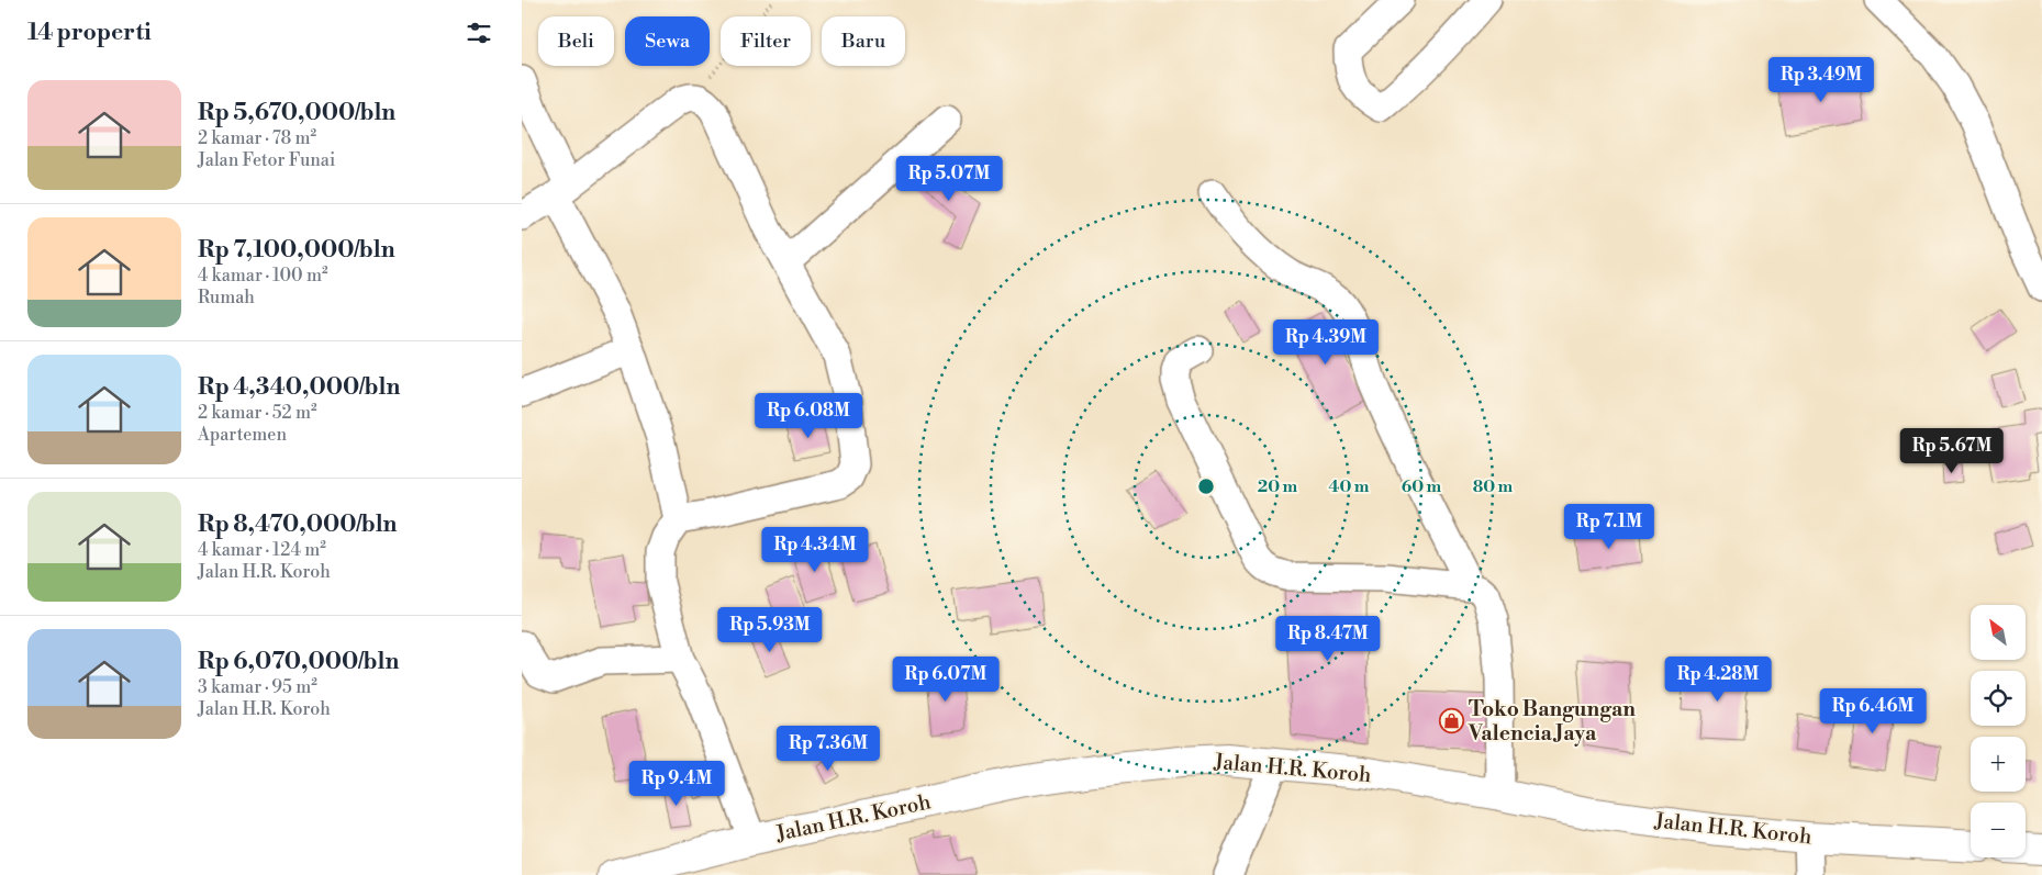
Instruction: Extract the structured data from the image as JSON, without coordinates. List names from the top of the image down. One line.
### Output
{"streets":{"main road":["Jalan H.R. Koroh"]},"places":{"shop":["Toko Bangungan Valencia Jaya"]},"north":"top left","page":{"heading":"14 properti","chip":["Beli","Sewa","Filter","Baru"],"price":["Rp 3.49M","Rp 5.07M","Rp 4.39M","Rp 6.08M","Rp 5.67M","Rp 7.1M","Rp 4.34M","Rp 5.93M","Rp 8.47M","Rp 6.07M","Rp 4.28M","Rp 6.46M","Rp 7.36M","Rp 9.4M"],"list":[{"name":"Rp 5,670,000/bln","note":"2 kamar · 78 m² · Jalan Fetor Funai"},{"name":"Rp 7,100,000/bln","note":"4 kamar · 100 m² · Rumah"},{"name":"Rp 4,340,000/bln","note":"2 kamar · 52 m² · Apartemen"},{"name":"Rp 8,470,000/bln","note":"4 kamar · 124 m² · Jalan H.R. Koroh"},{"name":"Rp 6,070,000/bln","note":"3 kamar · 95 m² · Jalan H.R. Koroh"}],"map_buttons":["+","−"]},"rings":["20 m","40 m","60 m","80 m"]}
